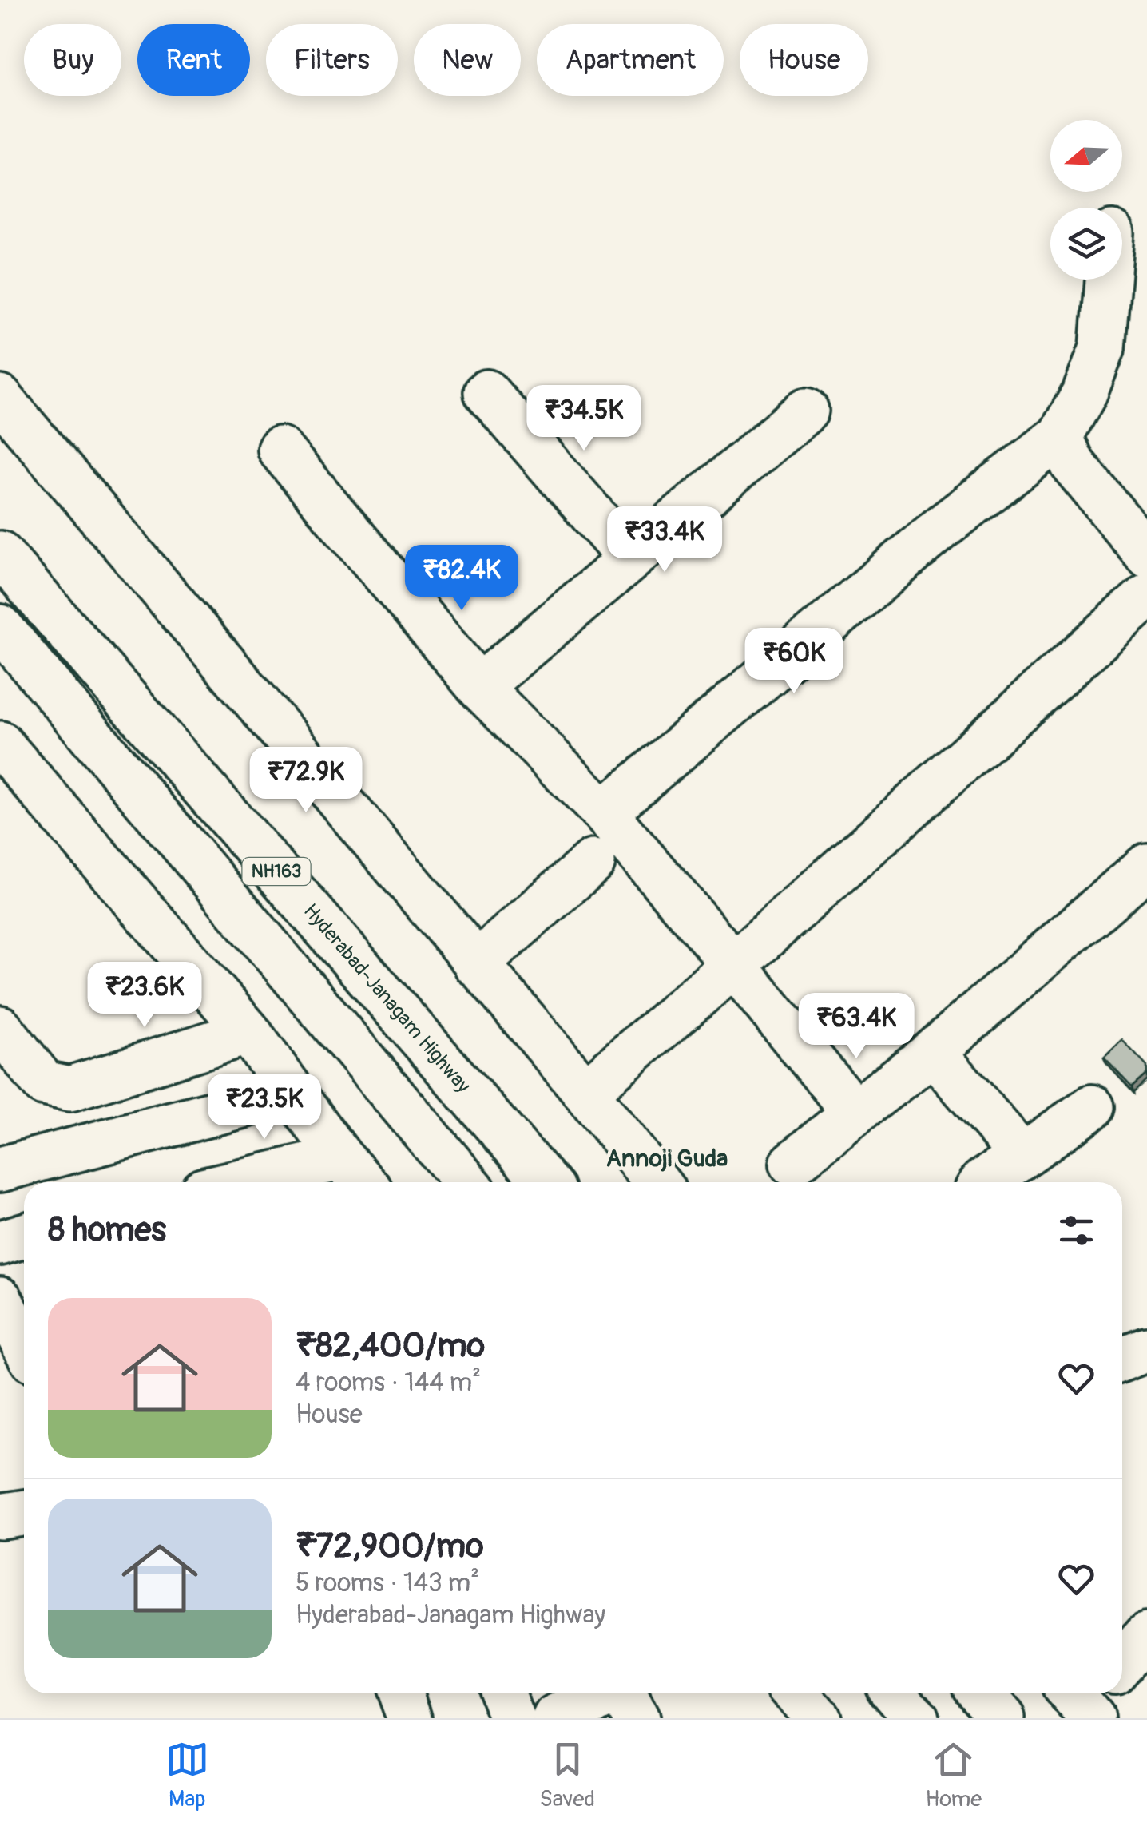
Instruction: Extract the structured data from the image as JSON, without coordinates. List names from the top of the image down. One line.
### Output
{"streets":{"main road":["NH163","Hyderabad-Janagam Highway"]},"districts":["Annoji Guda"],"north":"left","page":{"chip":["Buy","Rent","Filters","New","Apartment","House"],"price":["₹34.5K","₹33.4K","₹82.4K","₹60K","₹72.9K","₹23.6K","₹63.4K","₹23.5K"],"heading":"8 homes","list":[{"name":"₹82,400/mo","note":"4 rooms · 144 m² · House"},{"name":"₹72,900/mo","note":"5 rooms · 143 m² · Hyderabad-Janagam Highway"}],"tabs":["Map","Saved","Home"]}}
